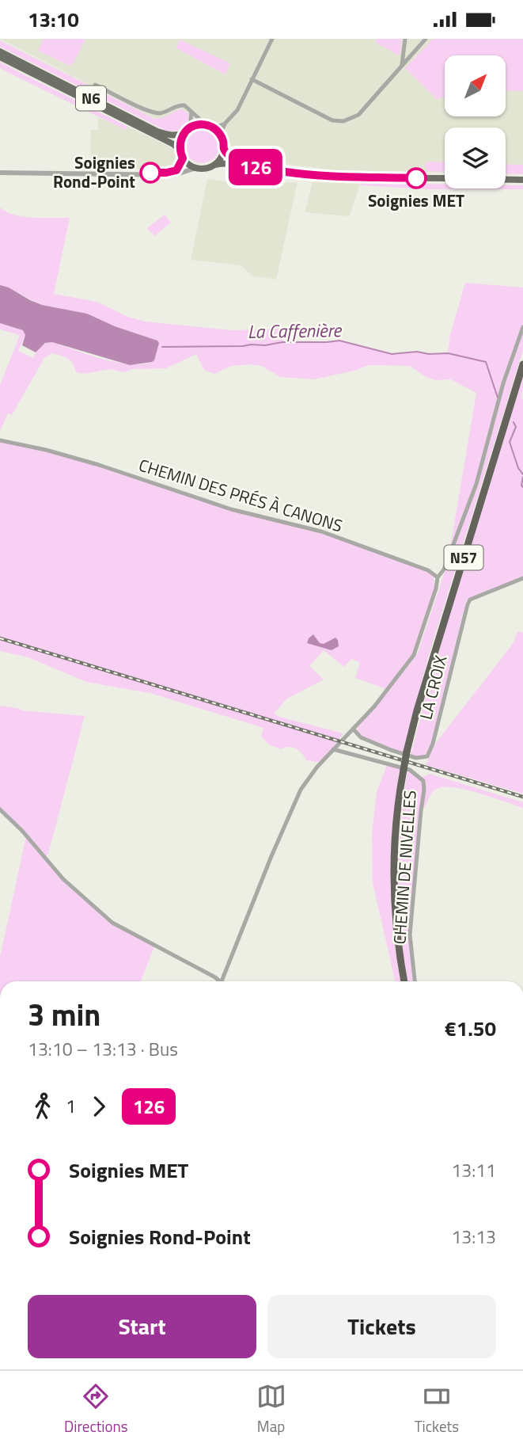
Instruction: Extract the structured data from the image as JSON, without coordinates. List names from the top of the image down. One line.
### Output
{"streets":{"highway":["N57"],"main road":["N6"],"street":["CHEMIN DES PRÉS À CANONS","LA CROIX","CHEMIN DE NIVELLES"]},"water":["La Caffenière"],"places":["Soignies Rond-Point","Soignies MET"],"lines":["bus line 126"],"north":"top right","page":{"status":"13:10","on_map":"126","heading":["3 min","13:10 – 13:13 · Bus","€1.50"],"legs":["1","126"],"list":[{"name":"Soignies MET","value":"13:11"},{"name":"Soignies Rond-Point","value":"13:13"}],"buttons":["Start","Tickets"],"tabs":["Directions","Map","Tickets"]}}
